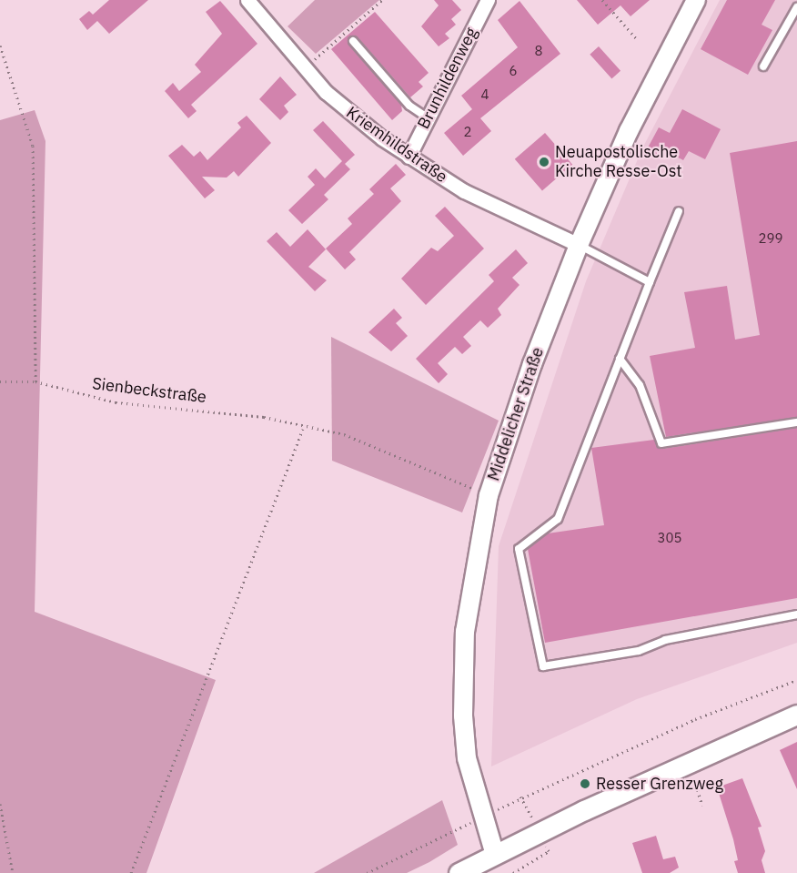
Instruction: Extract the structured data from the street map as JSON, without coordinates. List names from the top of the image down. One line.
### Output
{"streets":{"street":["Brunhildenweg","Kriemhildstraße","Middelicher Straße"],"path":["Sienbeckstraße"]},"crossings":[["Brunhildenweg","Kriemhildstraße"],["Kriemhildstraße","Middelicher Straße"],["Sienbeckstraße","Middelicher Straße"]],"places":["Neuapostolische Kirche Resse-Ost","Resser Grenzweg"],"house_numbers":["8","6","4","2","299","305"]}
